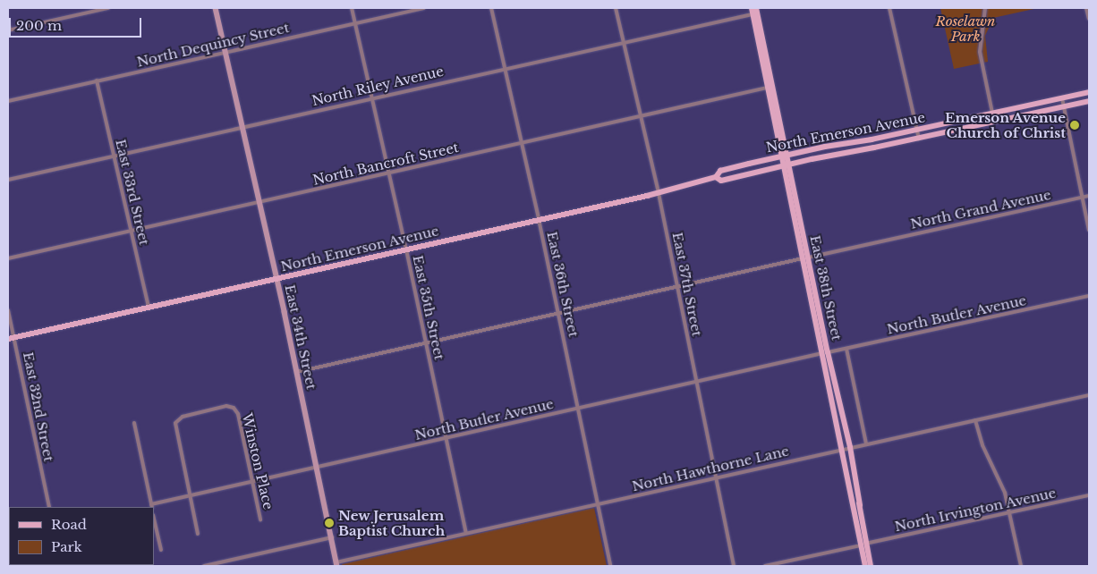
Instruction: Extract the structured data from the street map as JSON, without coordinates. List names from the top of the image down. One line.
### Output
{"streets":{"main road":["North Emerson Avenue","East 38th Street","East 34th Street"],"street":["North Dequincy Street","North Riley Avenue","North Bancroft Street","East 33rd Street","North Grand Avenue","East 36th Street","East 37th Street","East 35th Street","North Butler Avenue","East 32nd Street","Winston Place","North Hawthorne Lane","North Irvington Avenue"]},"crossings":[["North Dequincy Street","East 33rd Street"],["North Dequincy Street","East 35th Street"],["North Dequincy Street","East 34th Street"],["North Riley Avenue","East 33rd Street"],["North Riley Avenue","East 36th Street"],["North Riley Avenue","East 37th Street"],["North Riley Avenue","East 38th Street"],["North Riley Avenue","East 35th Street"],["North Riley Avenue","East 34th Street"],["North Emerson Avenue","East 33rd Street"],["North Emerson Avenue","East 36th Street"],["North Emerson Avenue","East 37th Street"],["North Emerson Avenue","East 38th Street"],["North Emerson Avenue","East 35th Street"],["North Emerson Avenue","East 34th Street"],["North Emerson Avenue","East 32nd Street"],["North Bancroft Street","East 33rd Street"],["North Bancroft Street","East 36th Street"],["North Bancroft Street","East 37th Street"],["North Bancroft Street","East 38th Street"],["North Bancroft Street","East 35th Street"],["North Bancroft Street","East 34th Street"],["North Grand Avenue","East 36th Street"],["North Grand Avenue","East 37th Street"],["North Grand Avenue","East 38th Street"],["North Grand Avenue","East 35th Street"],["North Grand Avenue","East 34th Street"],["East 36th Street","North Butler Avenue"],["East 36th Street","North Hawthorne Lane"],["East 37th Street","North Butler Avenue"],["East 37th Street","North Hawthorne Lane"],["East 38th Street","North Butler Avenue"],["East 38th Street","North Hawthorne Lane"],["East 38th Street","North Irvington Avenue"],["East 35th Street","North Butler Avenue"],["East 35th Street","North Hawthorne Lane"],["North Butler Avenue","East 34th Street"],["North Butler Avenue","Winston Place"],["East 34th Street","North Hawthorne Lane"]],"parks":["Roselawn Park"],"places":["Emerson Avenue Church of Christ","New Jerusalem Baptist Church"],"legend":["Road","Park"],"scale_bar":"200 m"}
